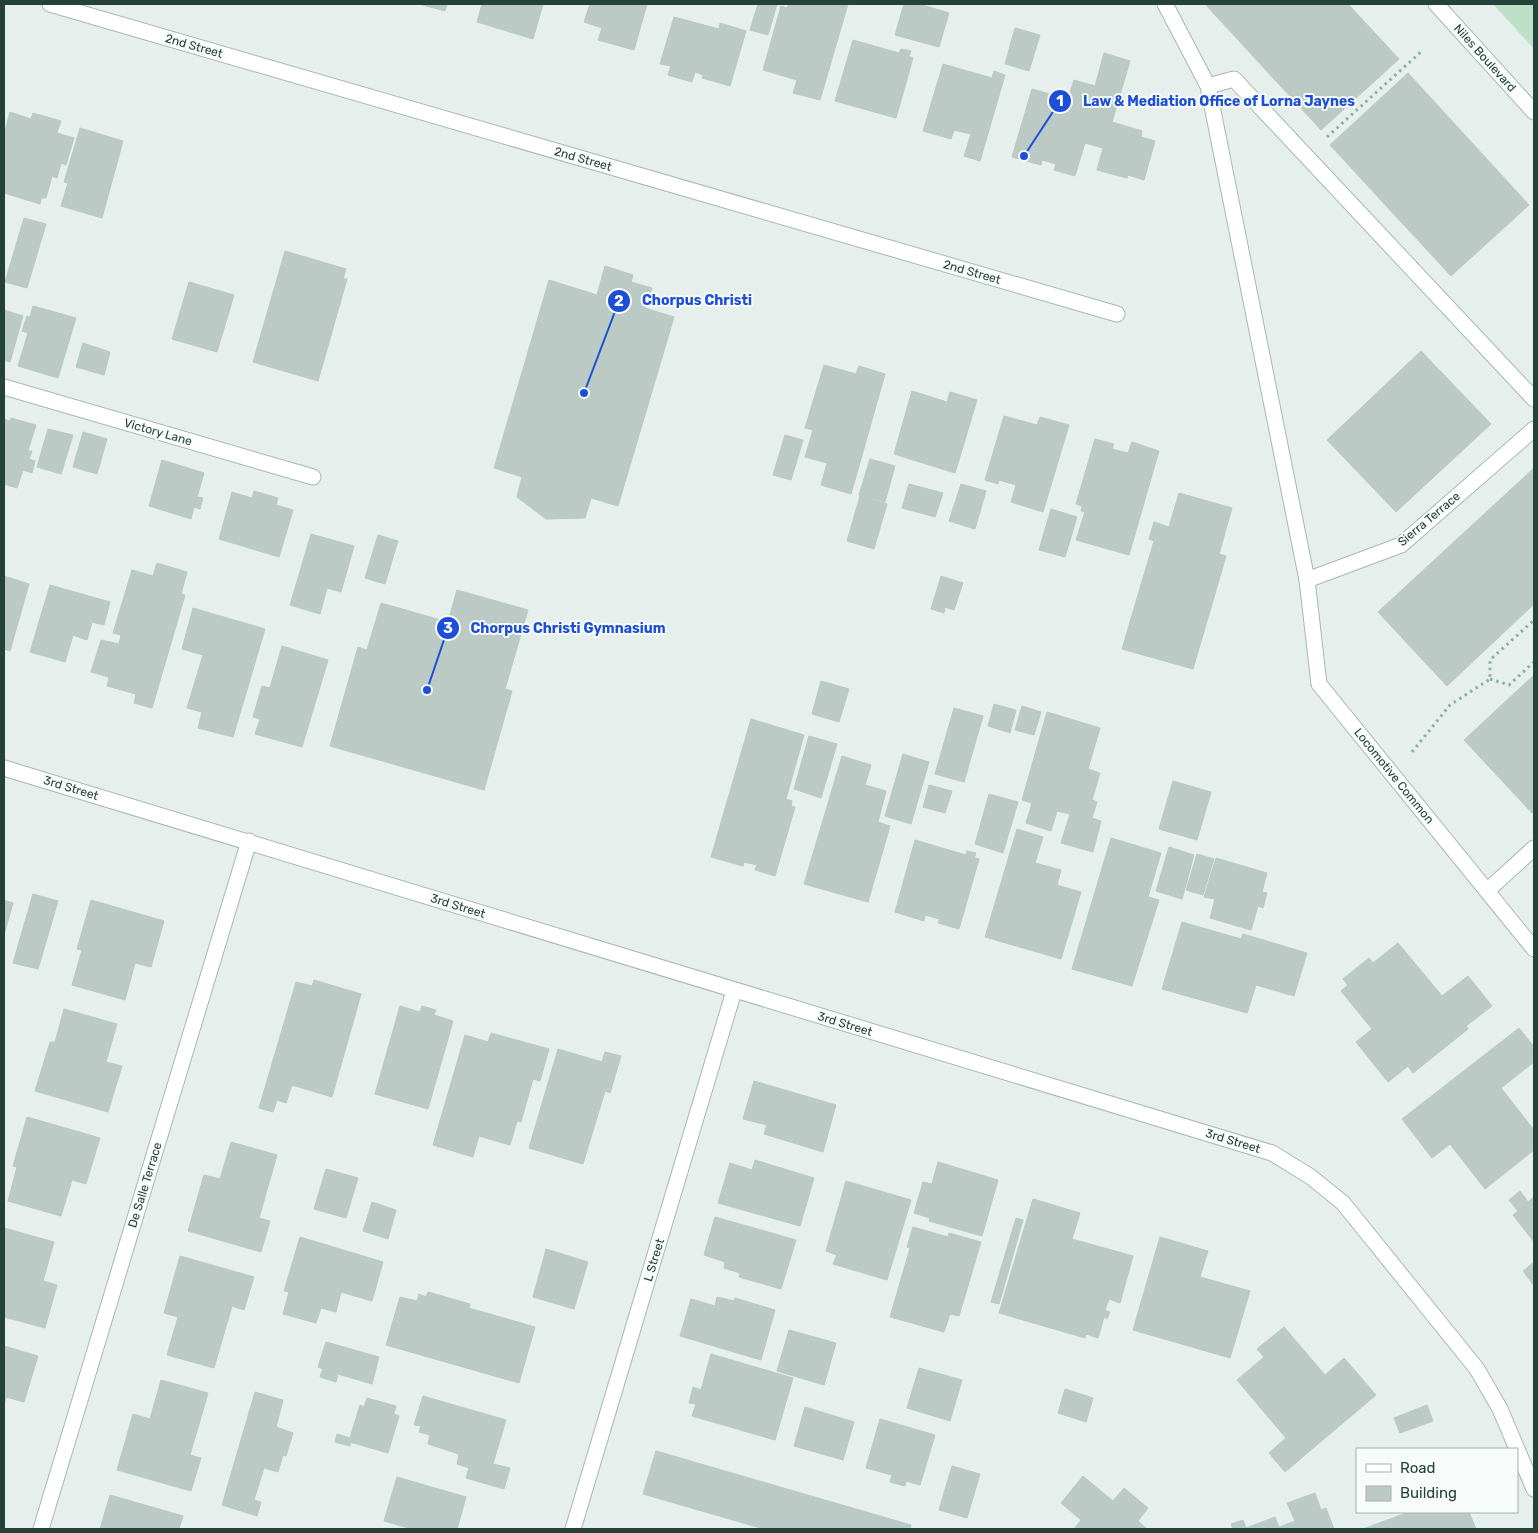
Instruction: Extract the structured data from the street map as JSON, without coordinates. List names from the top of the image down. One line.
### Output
{"streets":{"street":["2nd Street","Niles Boulevard","Victory Lane","Sierra Terrace","Locomotive Common","3rd Street","De Salle Terrace","L Street"]},"crossings":[["Sierra Terrace","Locomotive Common"],["3rd Street","De Salle Terrace"],["3rd Street","L Street"]],"places":["Law & Mediation Office of Lorna Jaynes","Chorpus Christi","Chorpus Christi Gymnasium"],"legend":["Road","Building"]}
